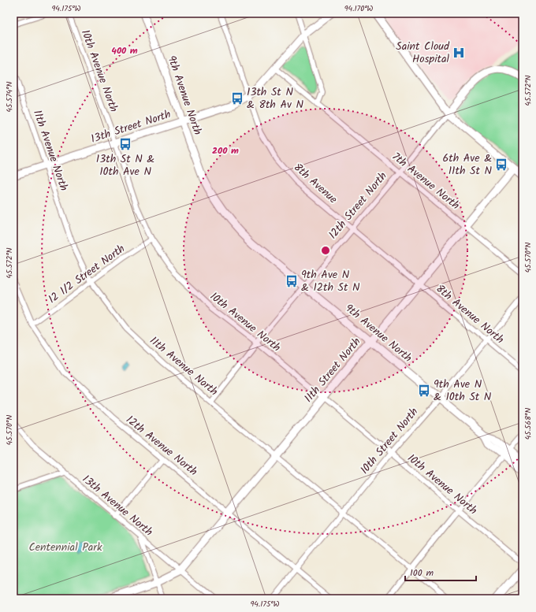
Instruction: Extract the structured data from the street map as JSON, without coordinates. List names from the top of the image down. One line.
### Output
{"streets":{"street":["10th Avenue North","9th Avenue North","13th Street North","11th Avenue North","7th Avenue North","8th Avenue","12th Street North","12 1/2 Street North","8th Avenue North","11th Street North","10th Street North","12th Avenue North","13th Avenue North"]},"crossings":[["10th Avenue North","13th Street North"],["10th Avenue North","12th Street North"],["10th Avenue North","12 1/2 Street North"],["10th Avenue North","11th Street North"],["10th Avenue North","10th Street North"],["9th Avenue North","13th Street North"],["9th Avenue North","12th Street North"],["9th Avenue North","11th Street North"],["9th Avenue North","10th Street North"],["13th Street North","11th Avenue North"],["13th Street North","7th Avenue North"],["13th Street North","8th Avenue"],["11th Avenue North","12th Street North"],["11th Avenue North","12 1/2 Street North"],["11th Avenue North","11th Street North"],["11th Avenue North","10th Street North"],["7th Avenue North","12th Street North"],["7th Avenue North","11th Street North"],["8th Avenue","12th Street North"],["8th Avenue","8th Avenue North"],["8th Avenue","11th Street North"],["12 1/2 Street North","12th Avenue North"],["8th Avenue North","11th Street North"],["8th Avenue North","10th Street North"],["11th Street North","12th Avenue North"],["11th Street North","13th Avenue North"],["10th Street North","12th Avenue North"]],"parks":["Centennial Park"],"places":{"hospital":["Saint Cloud Hospital"],"bus stop":["13th St N & 8th Av N","13th St N & 10th Ave N","6th Ave & 11th St N","9th Ave N & 12th St N","9th Ave N & 10th St N"]},"scale_bar":"100 m","coordinates":["94.175°W","94.170°W","45.572°N","45.574°N","45.570°N","45.568°N"],"rings":["400 m","200 m"]}
